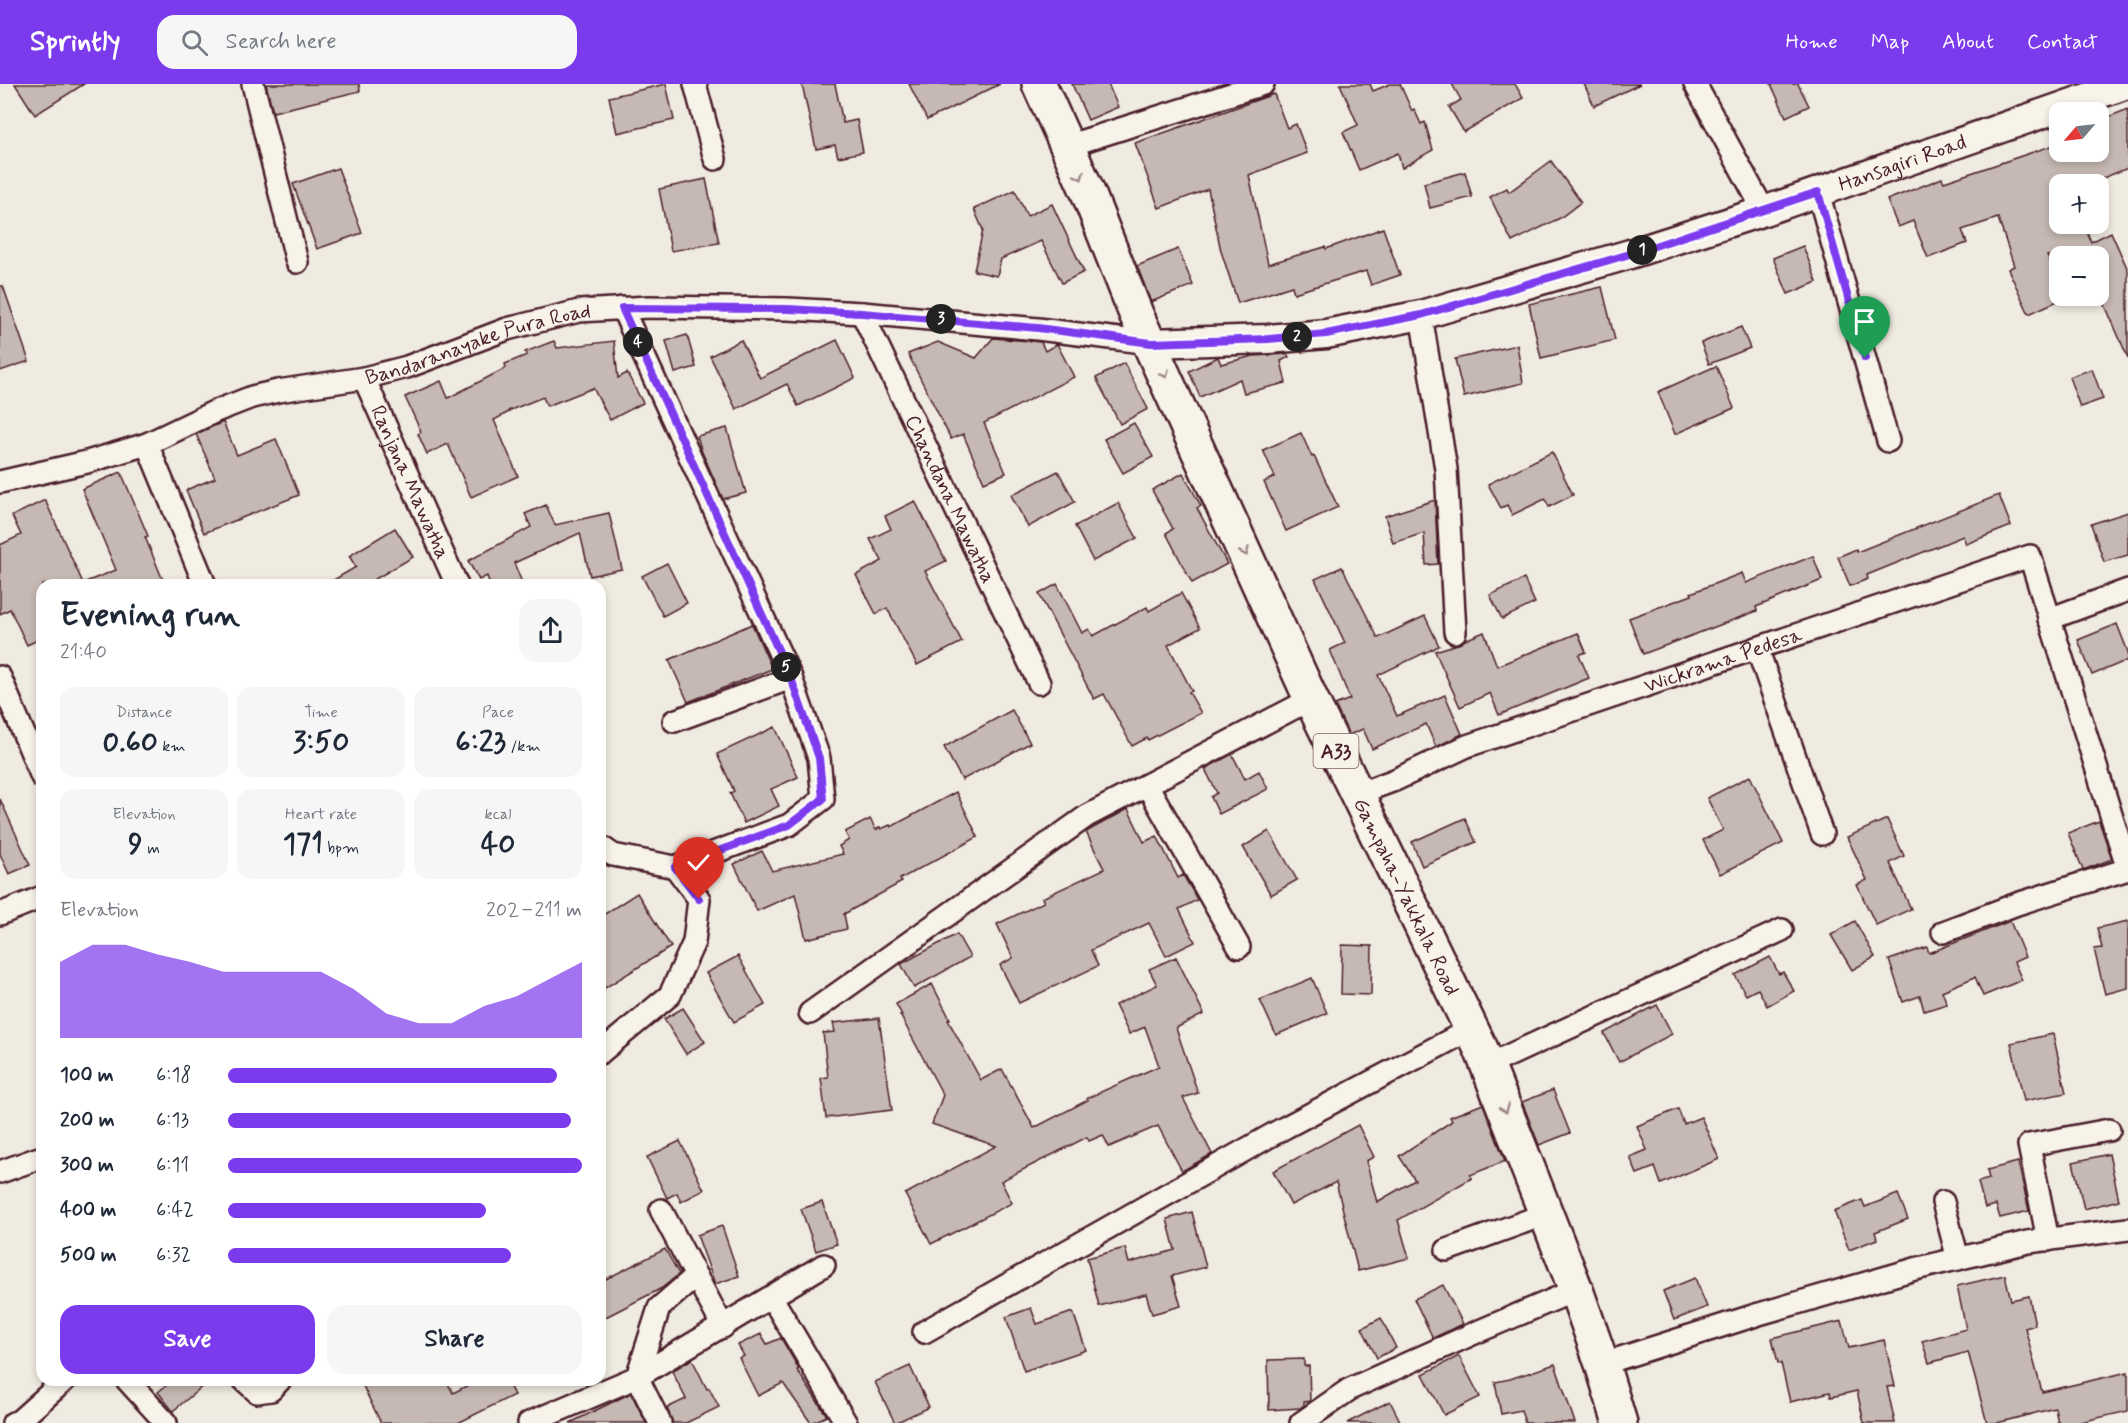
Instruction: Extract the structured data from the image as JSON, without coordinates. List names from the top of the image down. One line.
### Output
{"streets":{"highway":["A33","Gampaha-Yakkala Road"],"street":["Hansagiri Road","Bandaranayake Pura Road","Ranjana Mawatha","Chandana Mawatha","Wickrama Pedesa"]},"crossings":[["Hansagiri Road","Bandaranayake Pura Road"],["Hansagiri Road","Gampaha-Yakkala Road"],["Bandaranayake Pura Road","Ranjana Mawatha"],["Bandaranayake Pura Road","Chandana Mawatha"],["Bandaranayake Pura Road","Gampaha-Yakkala Road"],["Wickrama Pedesa","Gampaha-Yakkala Road"]],"one_way":["Gampaha-Yakkala Road"],"north":"bottom left","page":{"header":"Sprintly","search":"Search here","nav":["Home","Map","About","Contact"],"map_buttons":["+","−"],"pins":["1","3","2","4","5"],"heading":["Evening run","21:40"],"stats":[["Distance","0.60 km"],["Time","3:50"],["Pace","6:23 /km"],["Elevation","9 m"],["Heart rate","171 bpm"],["kcal","40"]],"chart":["Elevation","202–211 m"],"list":[{"name":"100 m","note":"6:18"},{"name":"200 m","note":"6:13"},{"name":"300 m","note":"6:11"},{"name":"400 m","note":"6:42"},{"name":"500 m","note":"6:32"}],"buttons":["Save","Share"]}}
